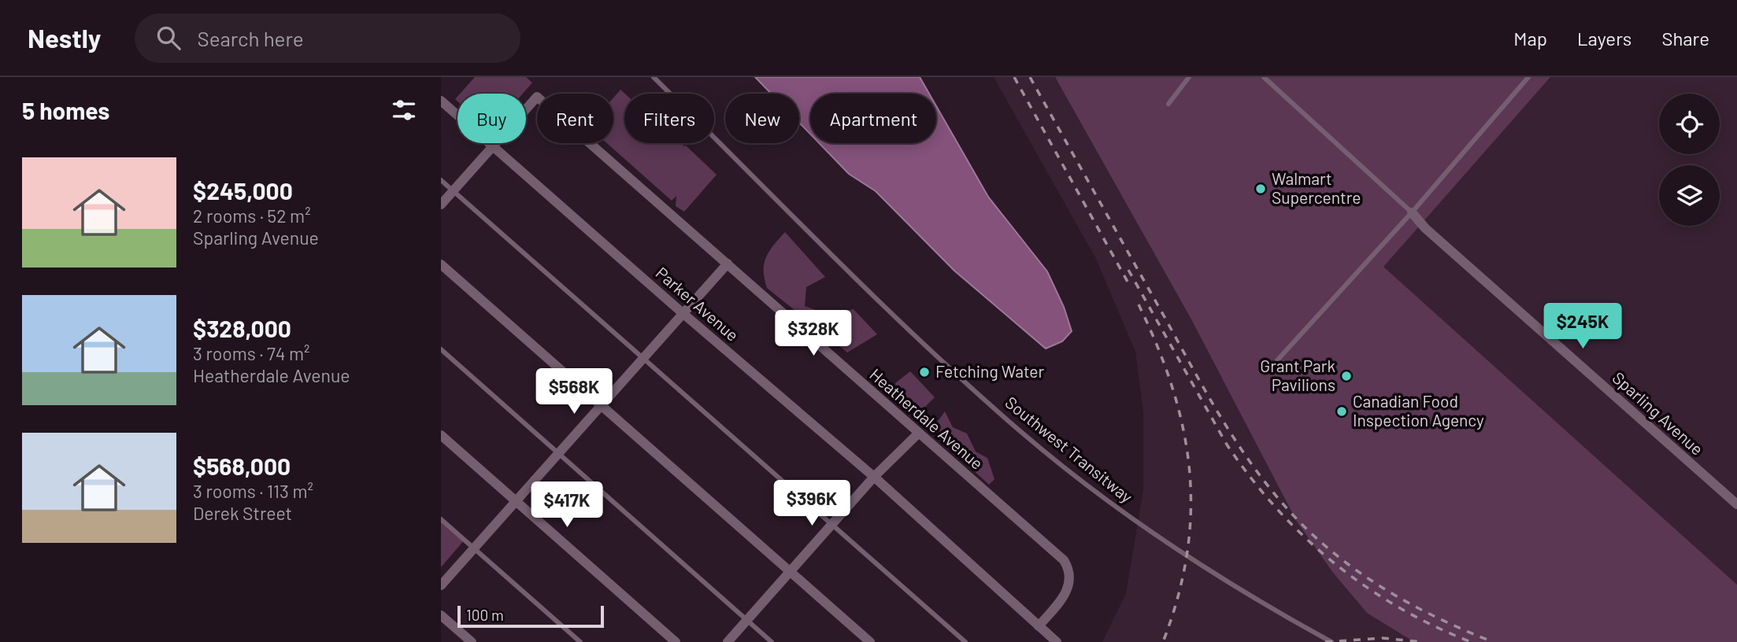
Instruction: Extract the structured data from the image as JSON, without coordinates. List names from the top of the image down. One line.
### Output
{"streets":{"street":["Parker Avenue","Sparling Avenue","Heatherdale Avenue"],"lane":["Southwest Transitway"]},"crossings":[["Parker Avenue","Heatherdale Avenue"]],"places":["Walmart Supercentre","Fetching Water","Grant Park Pavilions","Canadian Food Inspection Agency"],"scale_bar":"100 m","page":{"header":"Nestly","search":"Search here","nav":["Map","Layers","Share"],"heading":"5 homes","chip":["Buy","Rent","Filters","New","Apartment"],"list":[{"name":"$245,000","note":"2 rooms · 52 m² · Sparling Avenue"},{"name":"$328,000","note":"3 rooms · 74 m² · Heatherdale Avenue"},{"name":"$568,000","note":"3 rooms · 113 m² · Derek Street"}],"price":["$245K","$328K","$568K","$396K","$417K"],"scale":"100 m"}}
